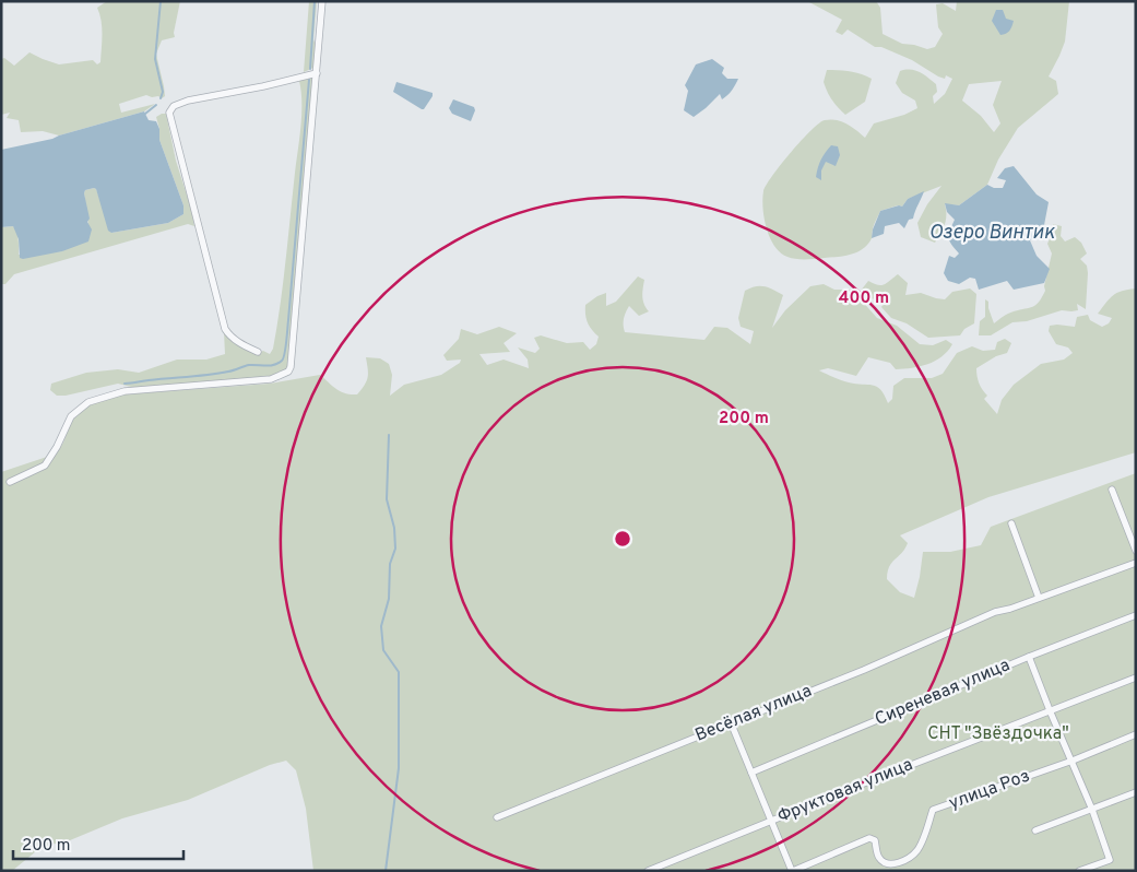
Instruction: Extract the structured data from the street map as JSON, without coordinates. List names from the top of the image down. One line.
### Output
{"streets":{"street":["Сиреневая улица","Весёлая улица","улица Роз","Фруктовая улица"]},"water":["Озеро Винтик"],"parks":["СНТ \"Звёздочка\""],"scale_bar":"200 m","rings":["400 m","200 m"]}
